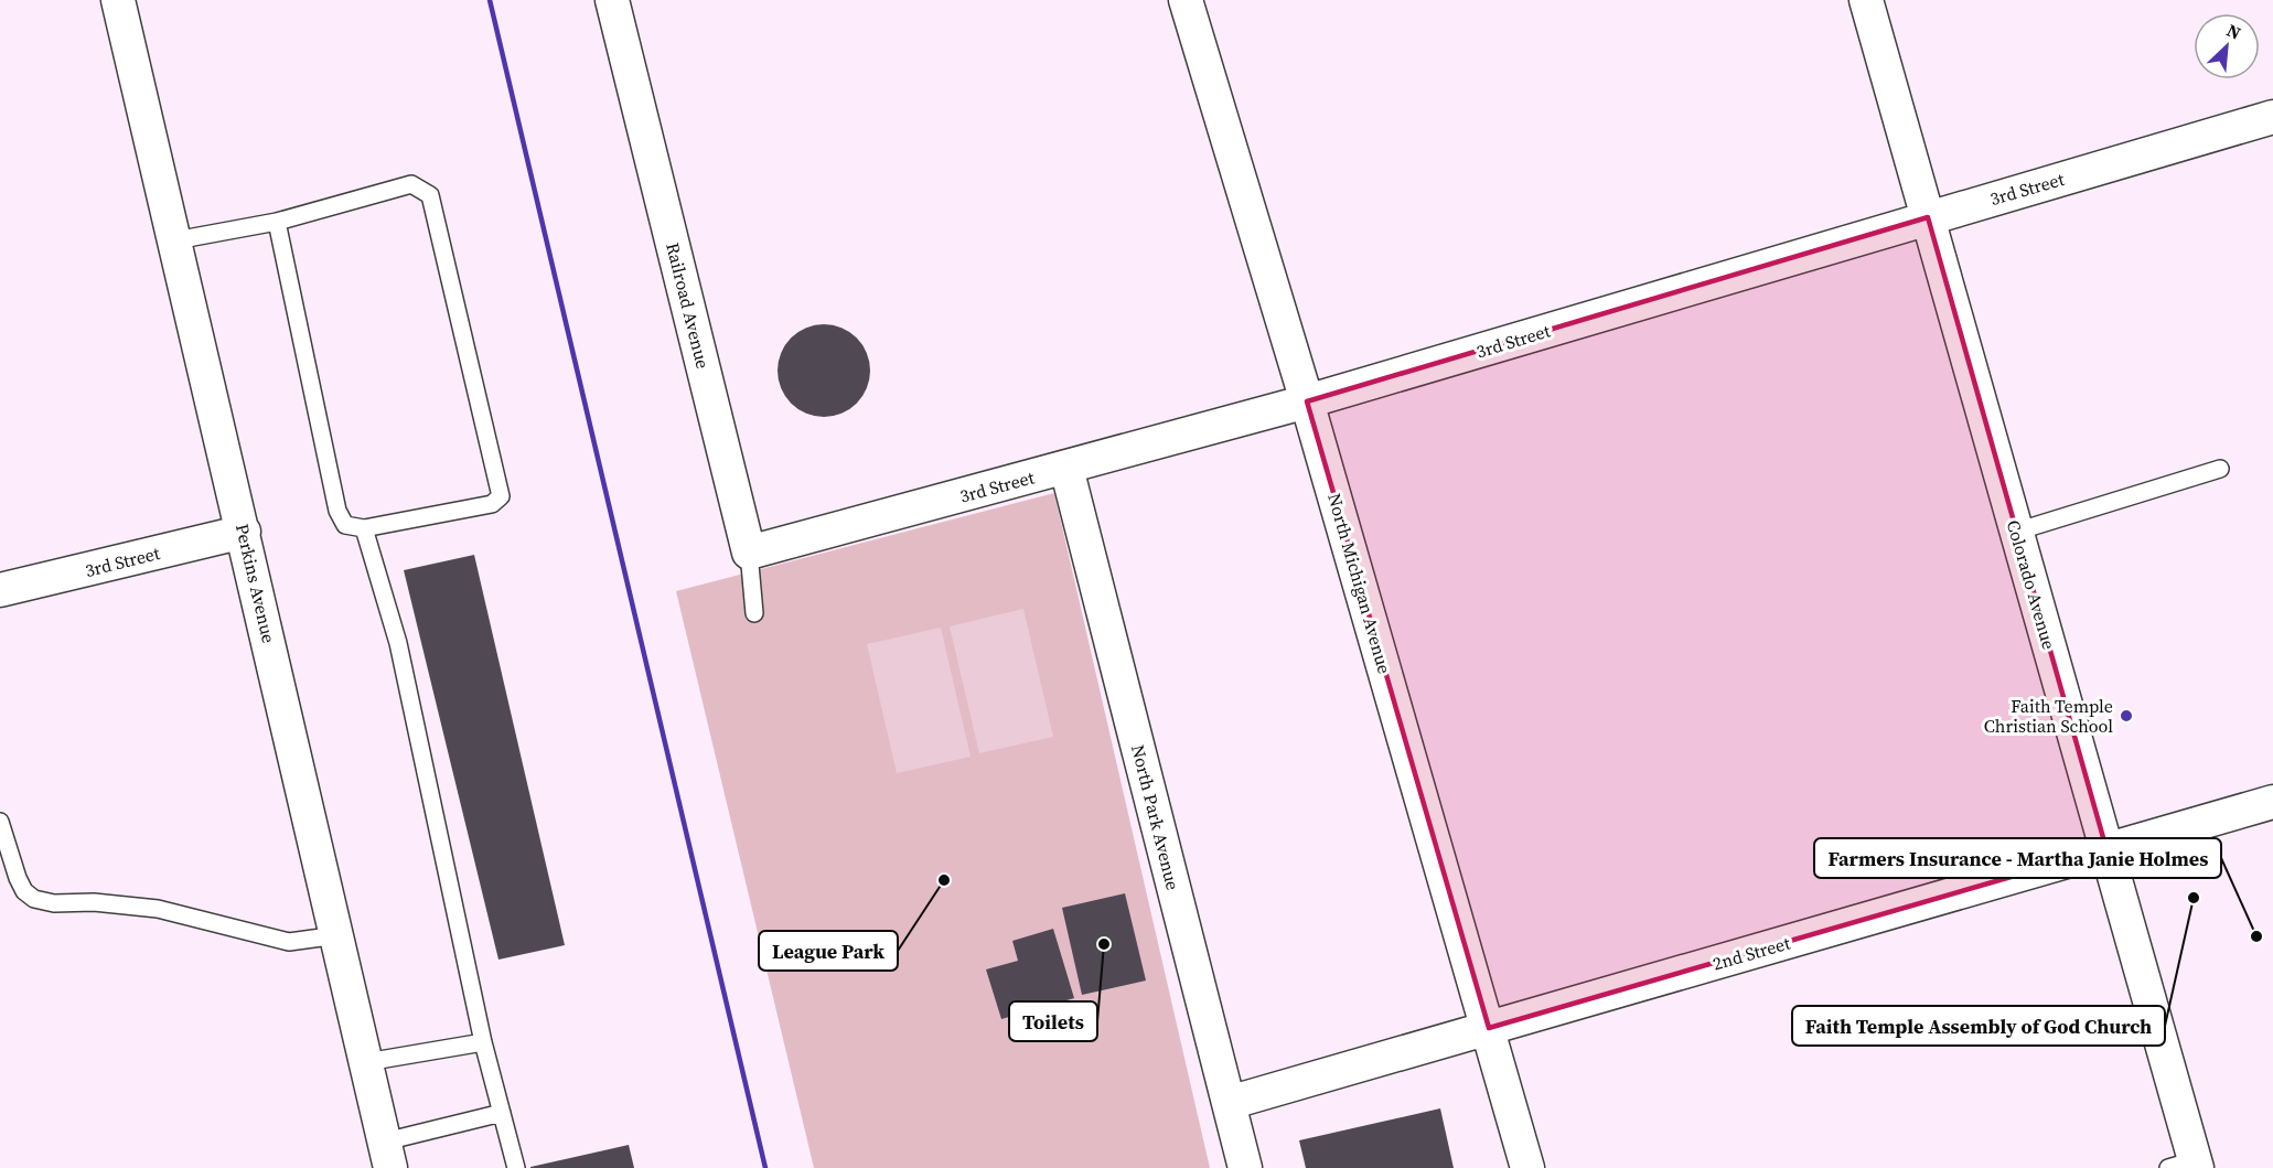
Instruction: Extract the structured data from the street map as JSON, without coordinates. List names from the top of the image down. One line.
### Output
{"streets":{"street":["3rd Street","Railroad Avenue","Perkins Avenue","North Michigan Avenue","Colorado Avenue","North Park Avenue","2nd Street"]},"crossings":[["3rd Street","Railroad Avenue"],["3rd Street","Perkins Avenue"],["3rd Street","North Michigan Avenue"],["3rd Street","Colorado Avenue"],["3rd Street","North Park Avenue"],["North Michigan Avenue","2nd Street"],["Colorado Avenue","2nd Street"],["North Park Avenue","2nd Street"]],"places":["Faith Temple Christian School","League Park","Faith Temple Assembly of God Church","Farmers Insurance - Martha Janie Holmes","Toilets"],"north":"top right"}
